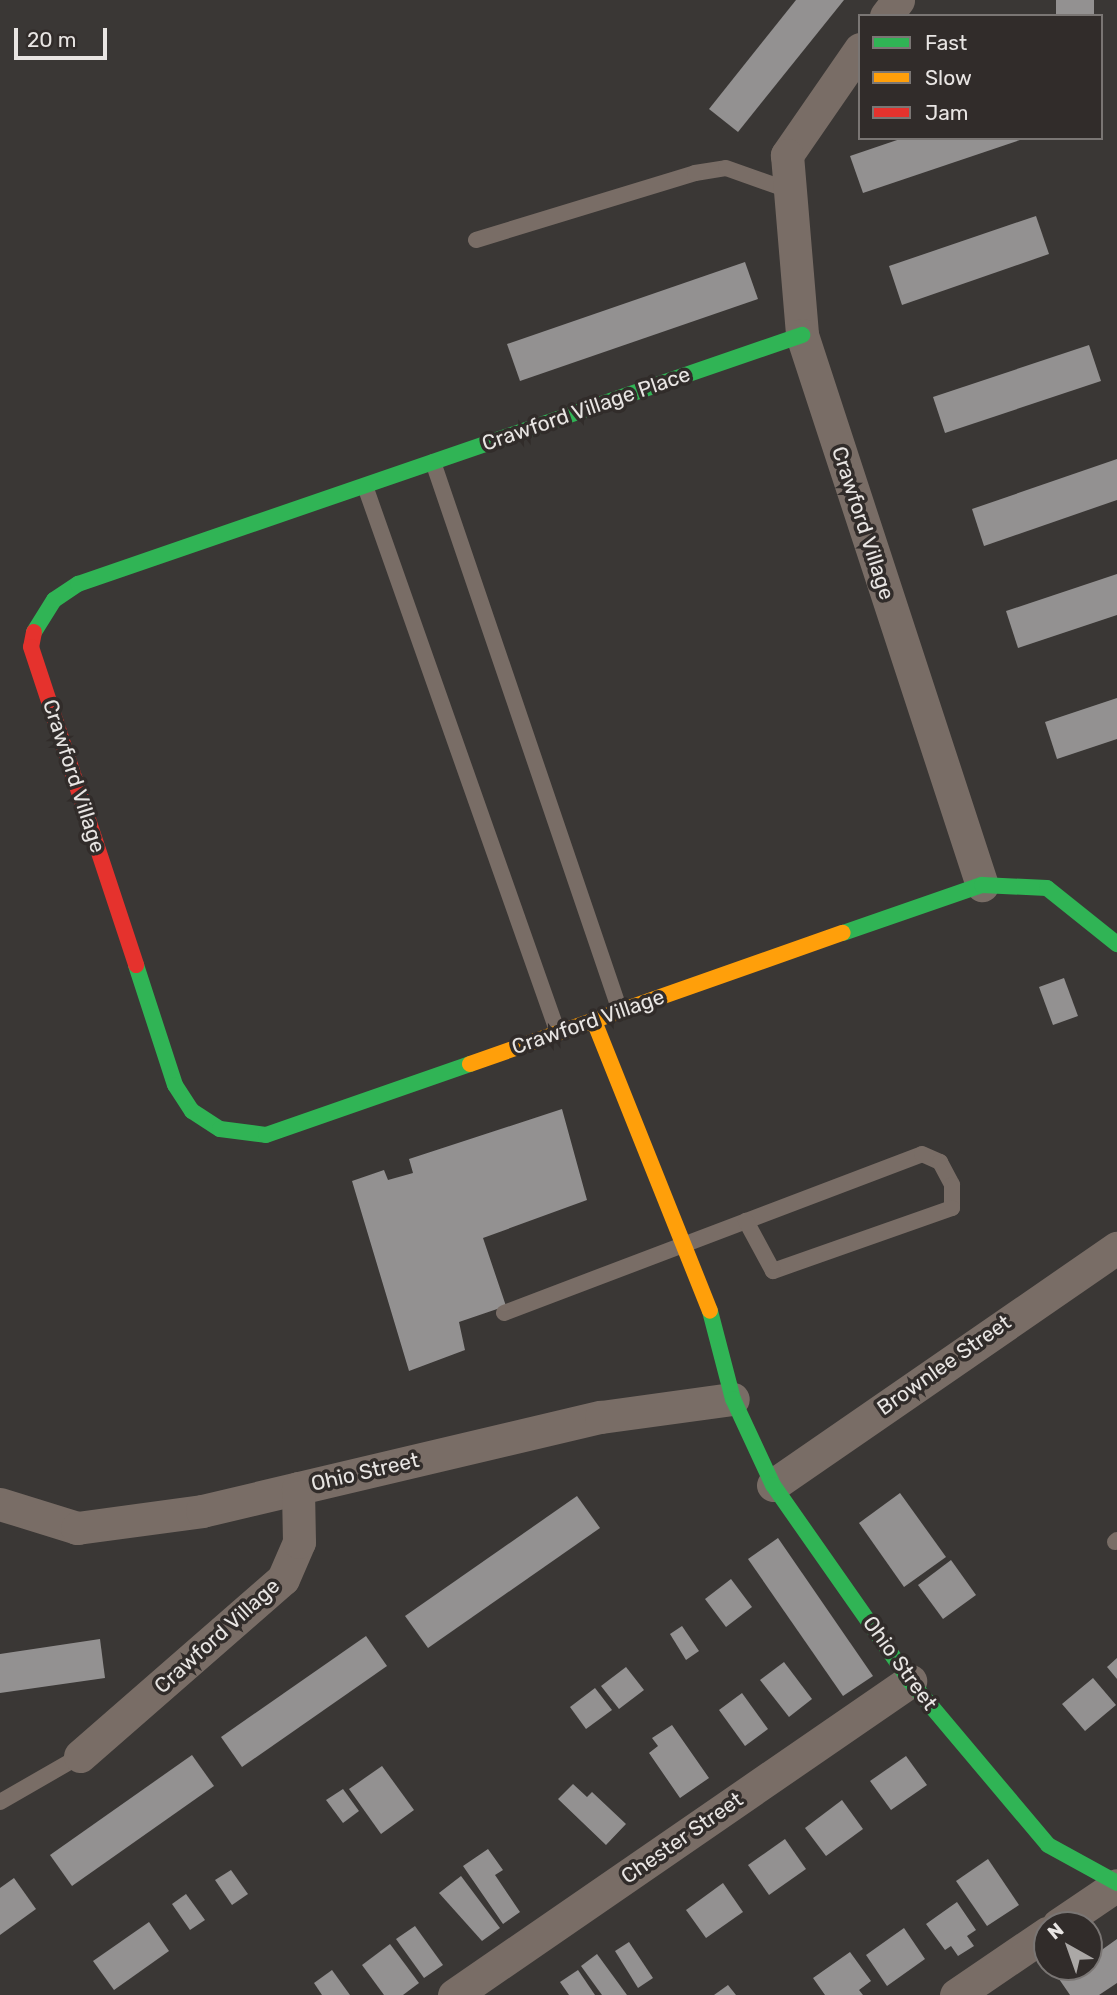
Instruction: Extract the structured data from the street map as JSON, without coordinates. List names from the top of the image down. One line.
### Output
{"streets":{"street":["Crawford Village Place","Crawford Village","Brownlee Street","Ohio Street","Chester Street"]},"crossings":[["Crawford Village Place","Crawford Village"],["Crawford Village","Ohio Street"],["Brownlee Street","Ohio Street"],["Ohio Street","Chester Street"]],"legend":["Fast","Slow","Jam"],"scale_bar":"20 m","north":"top left"}
